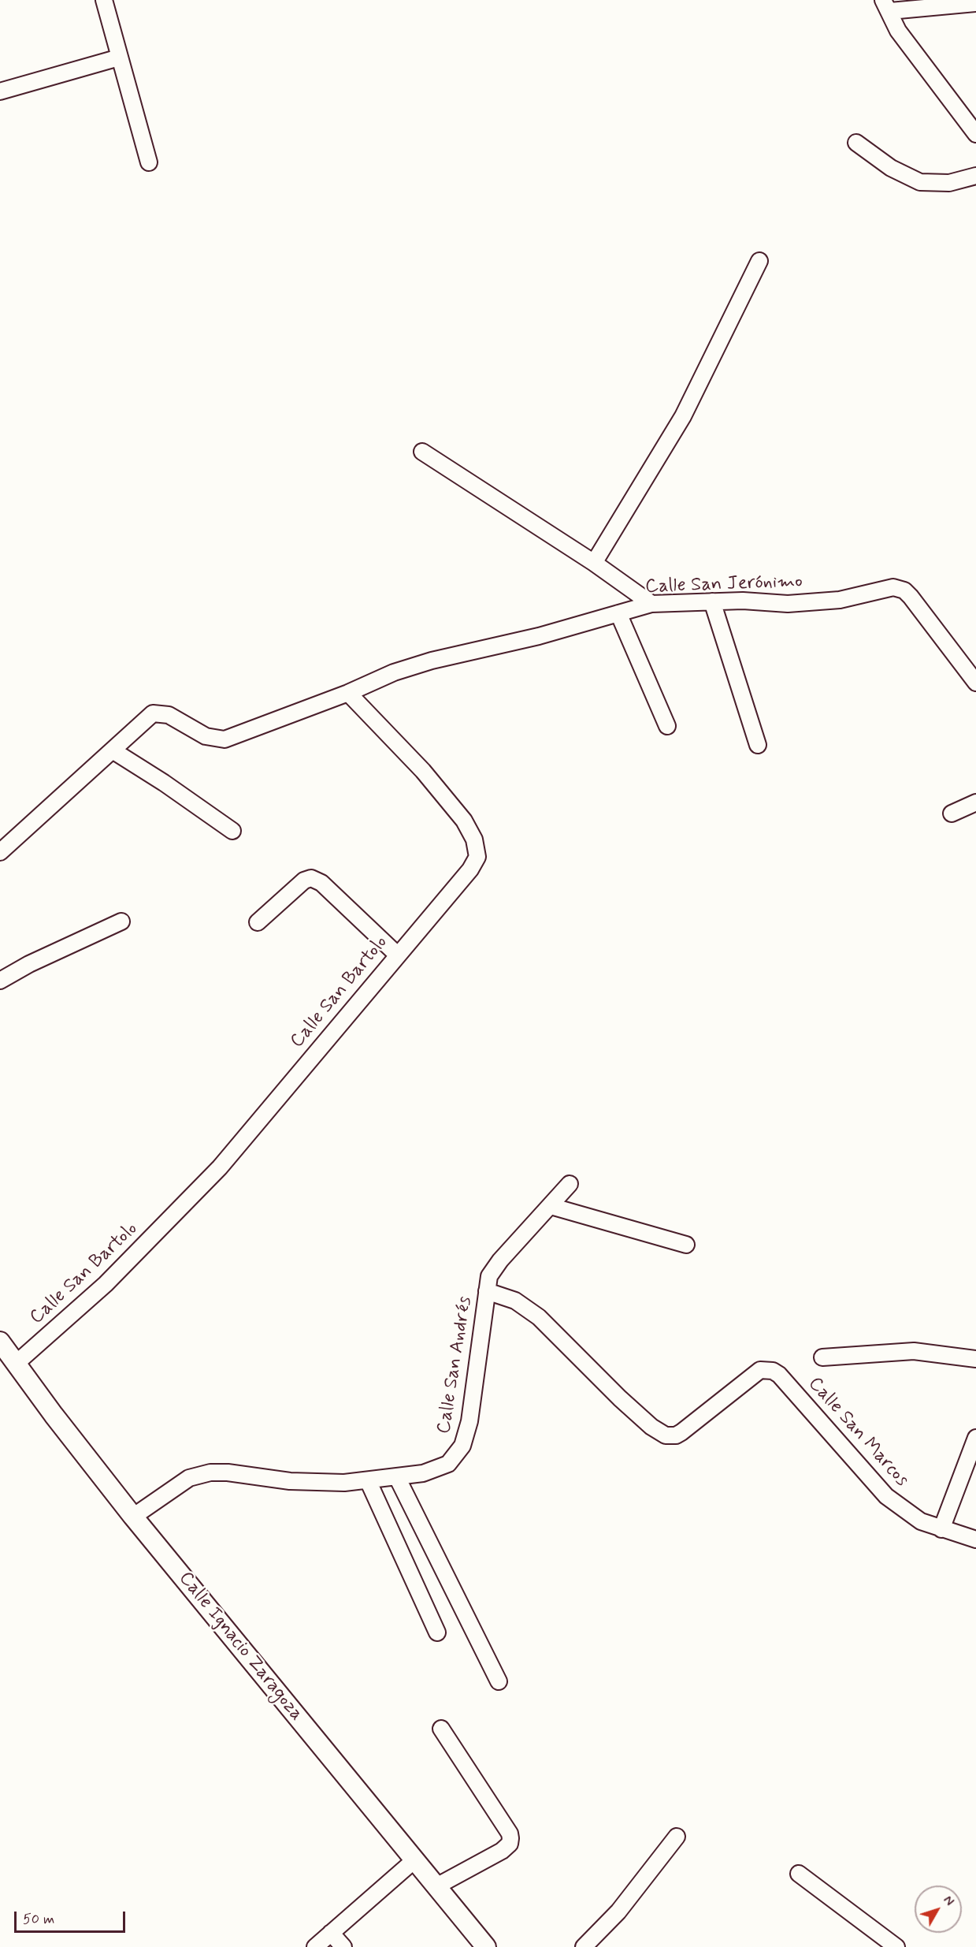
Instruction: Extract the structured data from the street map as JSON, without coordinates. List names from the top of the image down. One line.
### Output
{"streets":{"street":["Calle San Jerónimo","Calle San Bartolo","Calle San Andrés","Calle San Marcos","Calle Ignacio Zaragoza"]},"crossings":[["Calle San Jerónimo","Calle San Bartolo"],["Calle San Bartolo","Calle Ignacio Zaragoza"],["Calle San Andrés","Calle San Marcos"],["Calle San Andrés","Calle Ignacio Zaragoza"]],"scale_bar":"50 m","north":"top right"}
